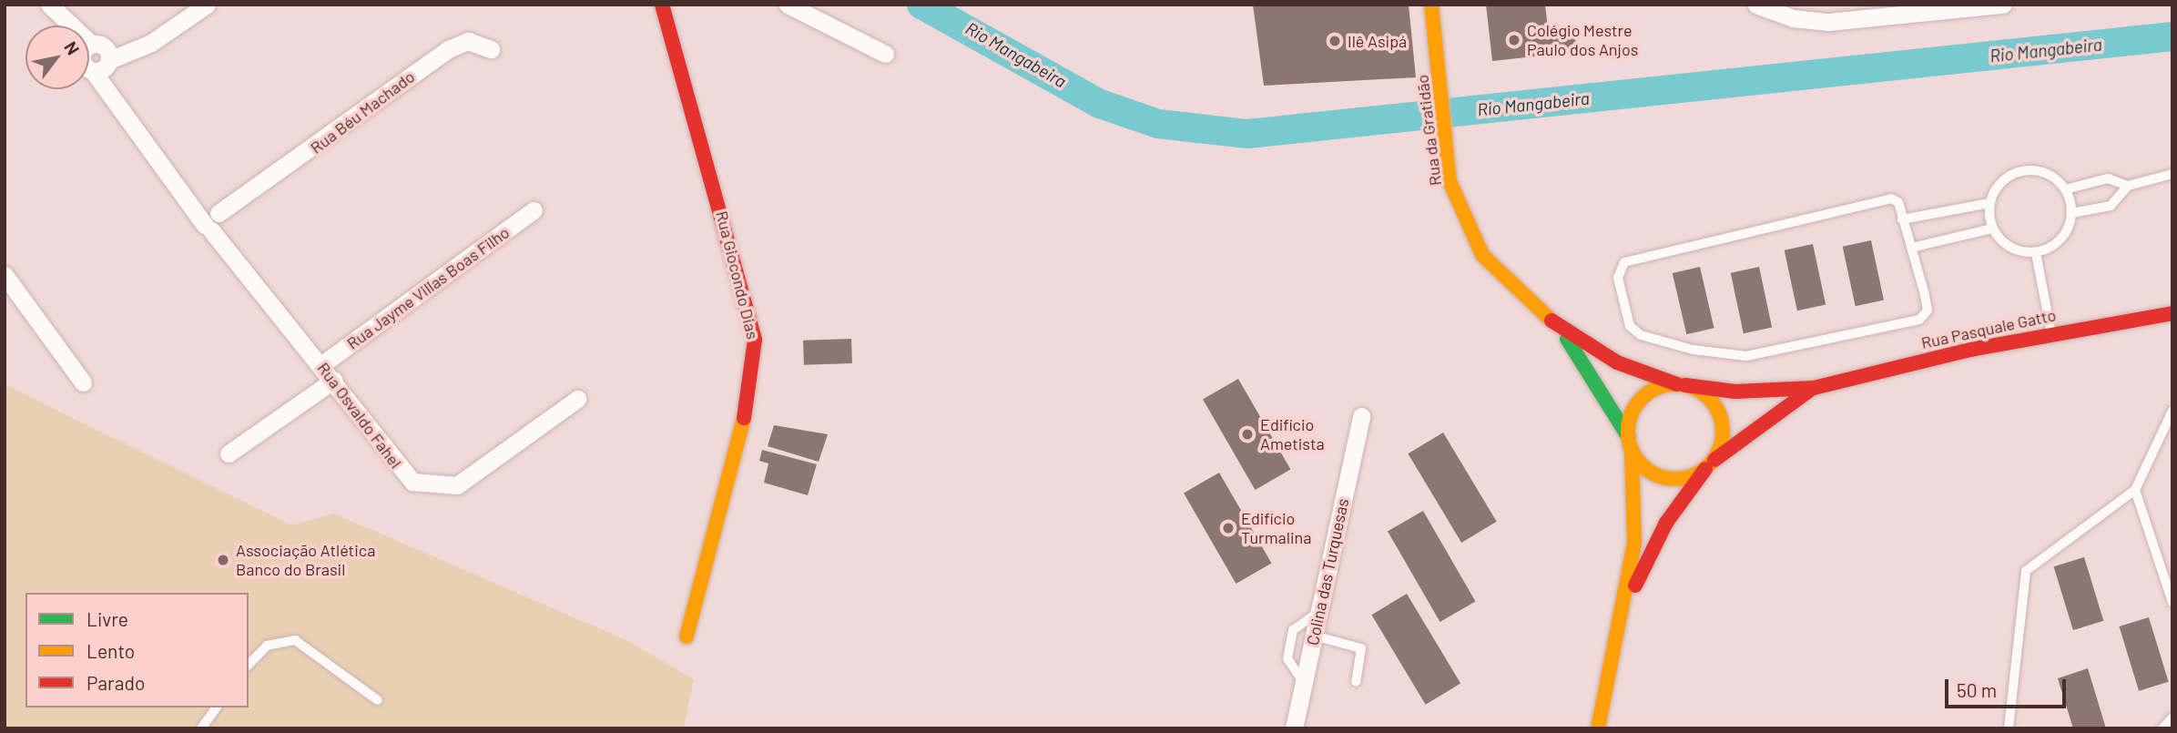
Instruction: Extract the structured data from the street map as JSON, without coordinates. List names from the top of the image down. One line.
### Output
{"streets":{"street":["Rua Béu Machado","Rua da Gratidão","Rua Giocondo Dias","Rua Jayme Villas Boas Filho","Rua Pasquale Gatto","Rua Osvaldo Fahel","Colina das Turquesas"]},"crossings":[["Rua Béu Machado","Rua Osvaldo Fahel"],["Rua da Gratidão","Rua Pasquale Gatto"],["Rua Jayme Villas Boas Filho","Rua Osvaldo Fahel"]],"water":["Rio Mangabeira"],"places":["Colégio Mestre Paulo dos Anjos","Ilê Asipá","Edifício Ametista","Edifício Turmalina","Associação Atlética Banco do Brasil"],"legend":["Livre","Lento","Parado"],"scale_bar":"50 m","north":"top right"}
